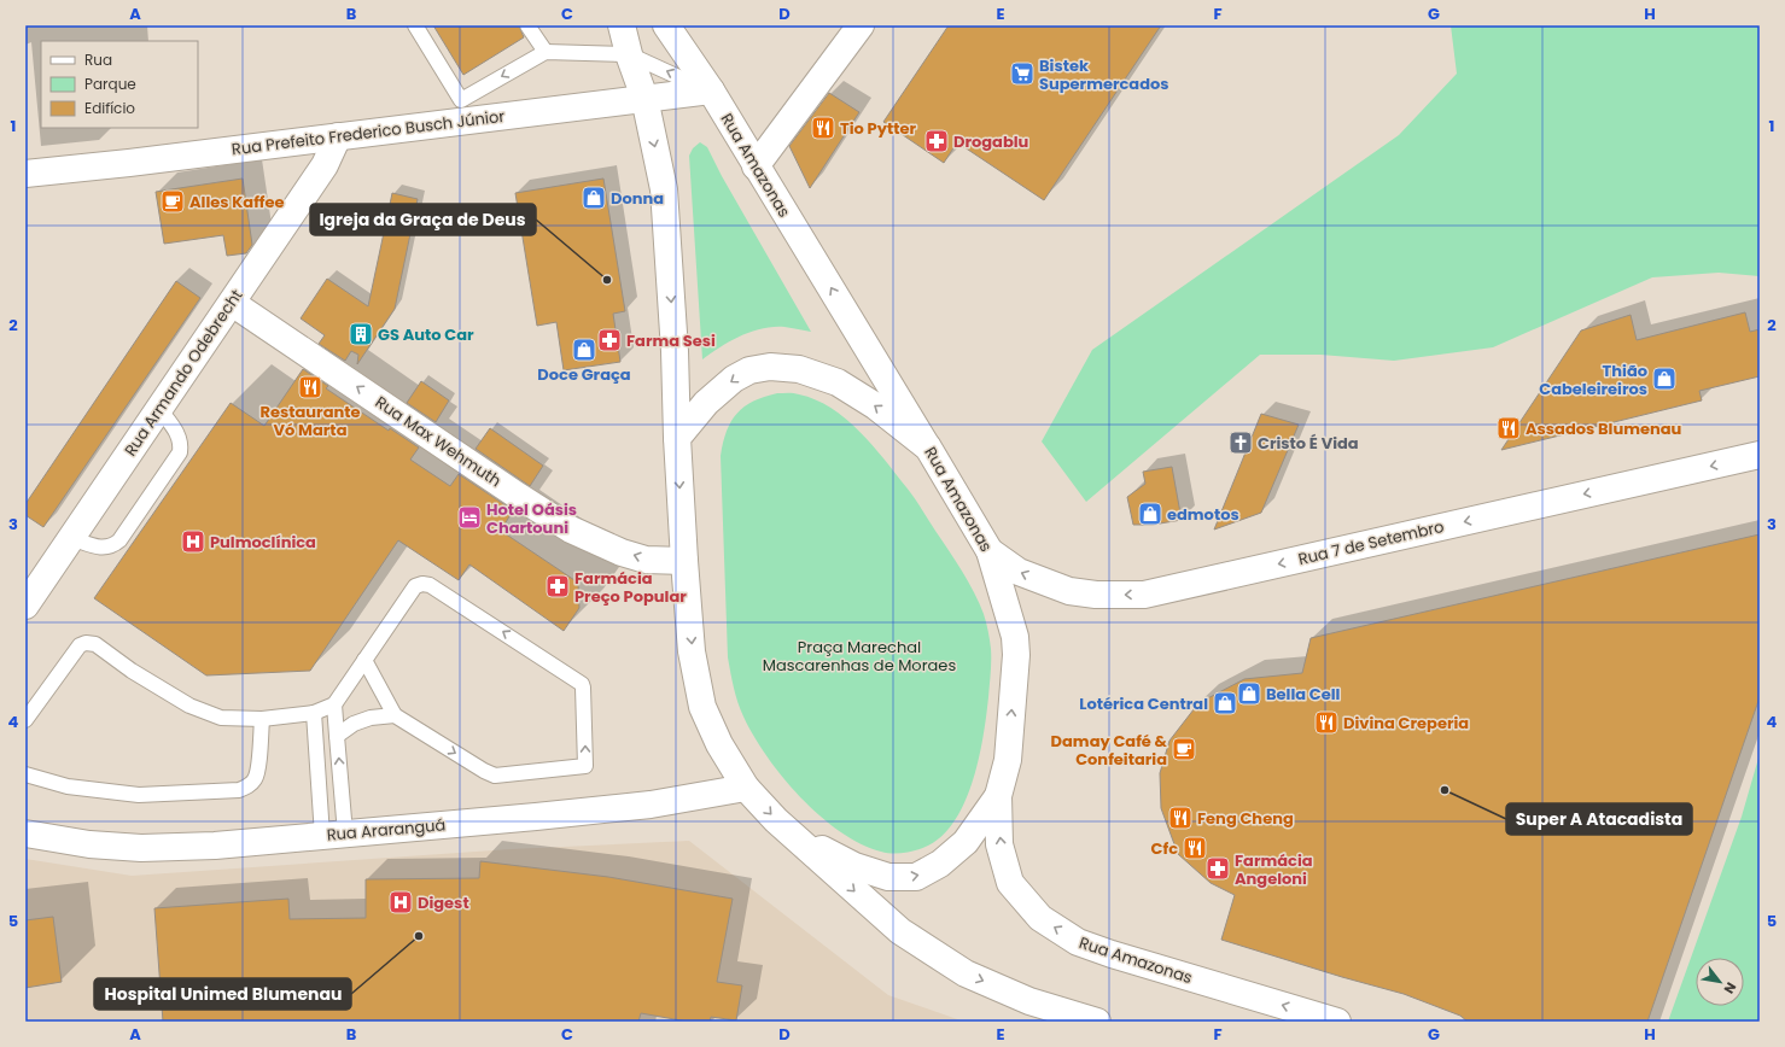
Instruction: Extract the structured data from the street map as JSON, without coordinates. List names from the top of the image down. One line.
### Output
{"streets":{"main road":["Rua Prefeito Frederico Busch Júnior","Rua Amazonas","Rua Armando Odebrecht","Rua Max Wehmuth","Rua 7 de Setembro","Rua Araranguá"]},"crossings":[["Rua Prefeito Frederico Busch Júnior","Rua Amazonas"],["Rua Prefeito Frederico Busch Júnior","Rua Armando Odebrecht"],["Rua Amazonas","Rua 7 de Setembro"],["Rua Armando Odebrecht","Rua Max Wehmuth"]],"one_way":["Rua Max Wehmuth","Rua 7 de Setembro"],"parks":["Praça Marechal Mascarenhas de Moraes"],"places":{"supermarket":["Bistek Supermercados"],"restaurant":["Tio Pytter","Restaurante Vó Marta","Assados Blumenau","Divina Creperia","Feng Cheng","Cfc"],"pharmacy":["Drogablu","Farma Sesi","Farmácia Preço Popular","Farmácia Angeloni"],"shop":["Donna","Doce Graça","Thião Cabeleireiros","edmotos","Bella Cell","Lotérica Central"],"cafe":["Alles Kaffee","Damay Café & Confeitaria"],"other":["Igreja da Graça de Deus","Super A Atacadista","Hospital Unimed Blumenau"],"building":["GS Auto Car"],"church":["Cristo É Vida"],"hotel":["Hotel Oásis Chartouni"],"hospital":["Pulmoclínica","Digest"]},"legend":["Rua","Parque","Edifício"],"north":"bottom right","grid":{"columns":["A","B","C","D","E","F","G","H"],"rows":["1","2","3","4","5"]}}
